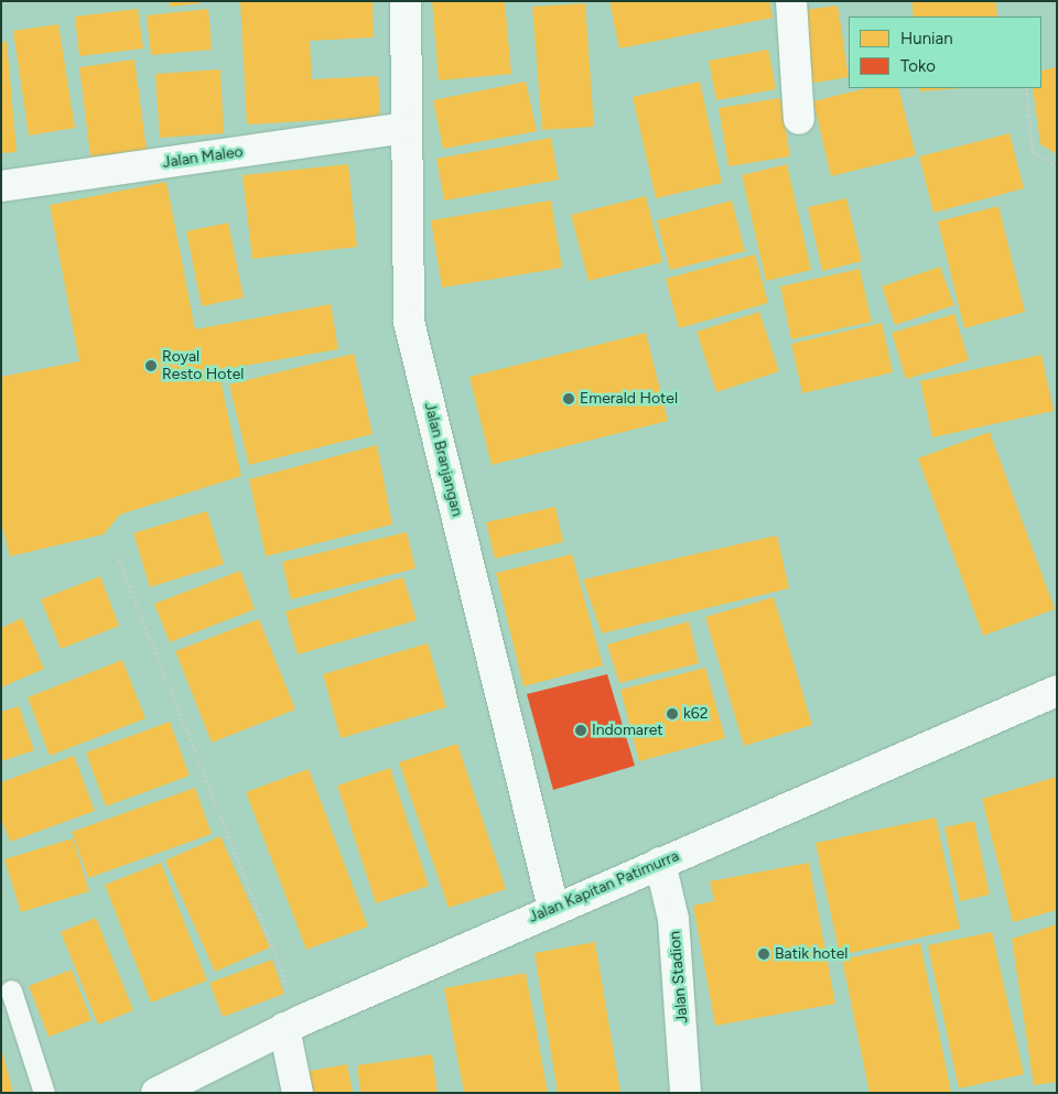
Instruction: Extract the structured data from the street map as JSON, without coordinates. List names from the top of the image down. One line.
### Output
{"streets":{"street":["Jalan Maleo","Jalan Branjangan","Jalan Kapitan Patimurra","Jalan Stadion"]},"crossings":[["Jalan Maleo","Jalan Branjangan"],["Jalan Branjangan","Jalan Kapitan Patimurra"],["Jalan Kapitan Patimurra","Jalan Stadion"]],"places":["Royal Resto Hotel","Emerald Hotel","k62","Indomaret","Batik hotel"],"legend":["Hunian","Toko"]}
